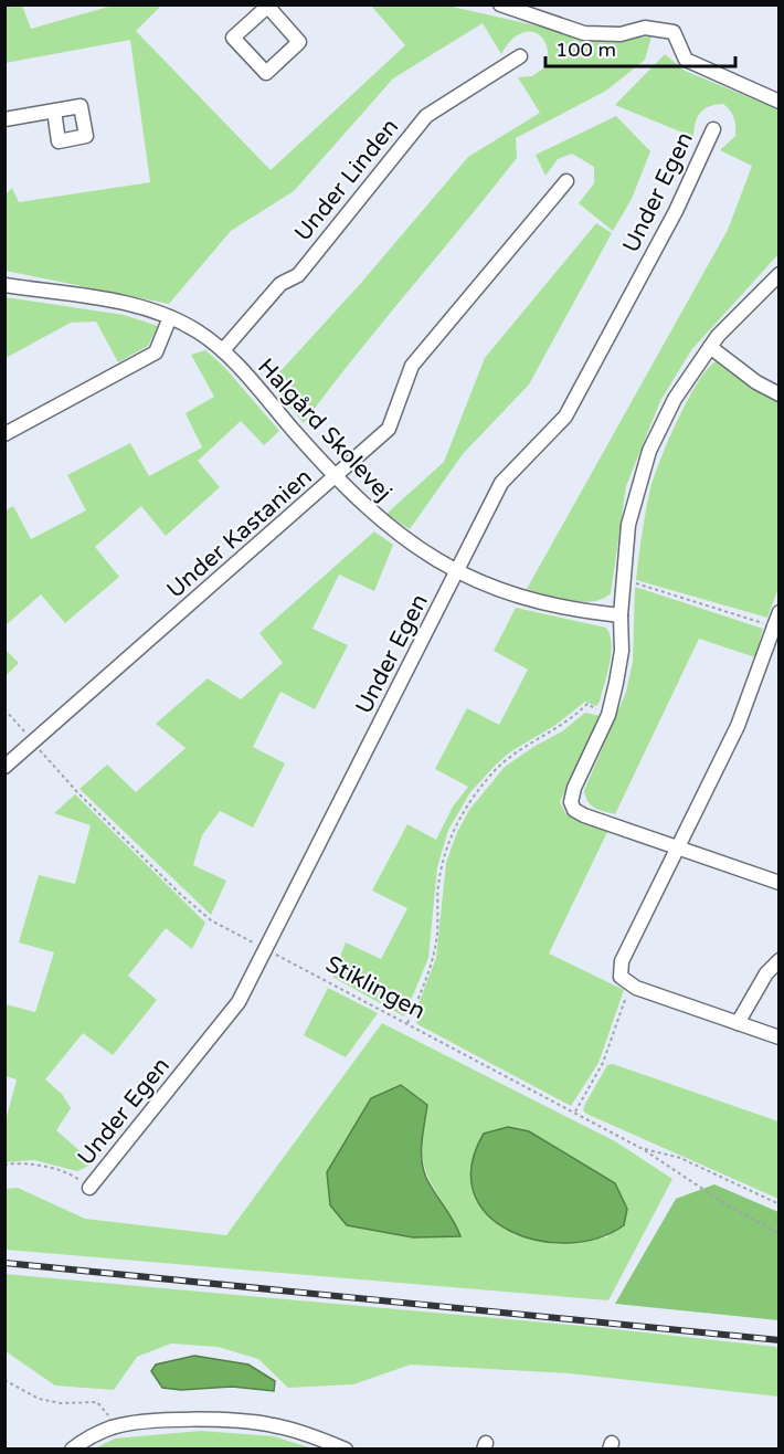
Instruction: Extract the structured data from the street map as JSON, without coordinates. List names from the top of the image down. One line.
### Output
{"streets":{"street":["Under Linden","Under Egen","Halgård Skolevej","Under Kastanien"],"path":["Stiklingen"]},"crossings":[["Under Linden","Halgård Skolevej"],["Under Egen","Halgård Skolevej"],["Under Egen","Stiklingen"],["Halgård Skolevej","Under Kastanien"],["Under Kastanien","Stiklingen"]],"scale_bar":"100 m"}
